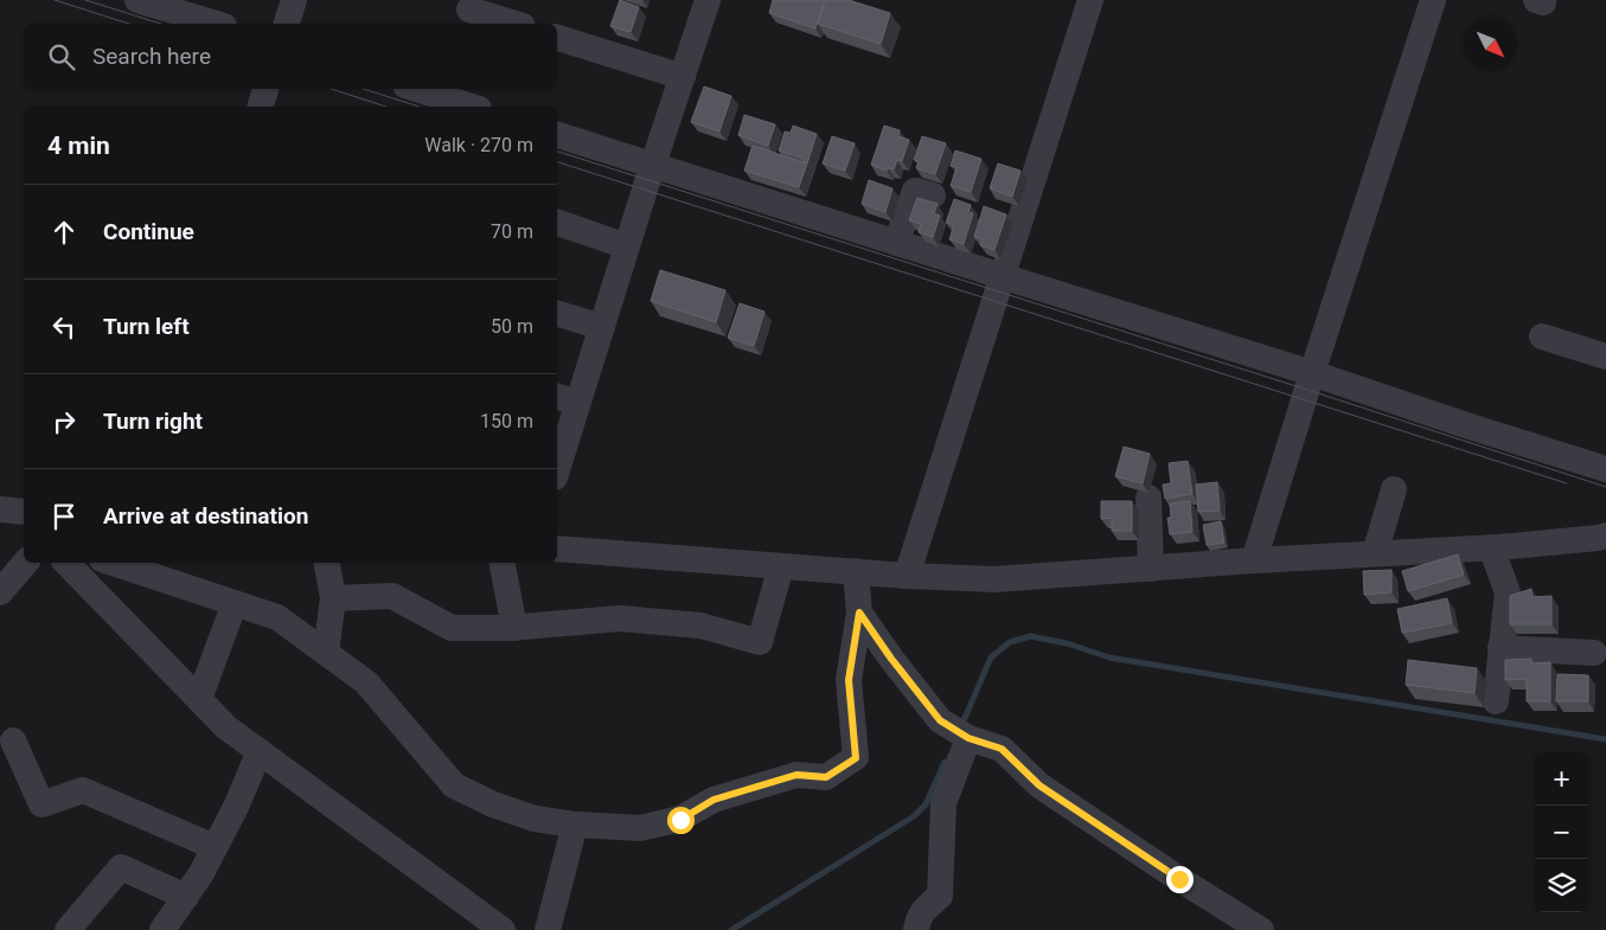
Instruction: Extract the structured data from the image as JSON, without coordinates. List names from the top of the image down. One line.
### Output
{"north":"bottom right","page":{"search":"Search here","heading":["4 min","Walk · 270 m"],"list":[["Continue","70 m"],["Turn left","50 m"],["Turn right","150 m"],"Arrive at destination"],"map_buttons":["+","−"]}}
